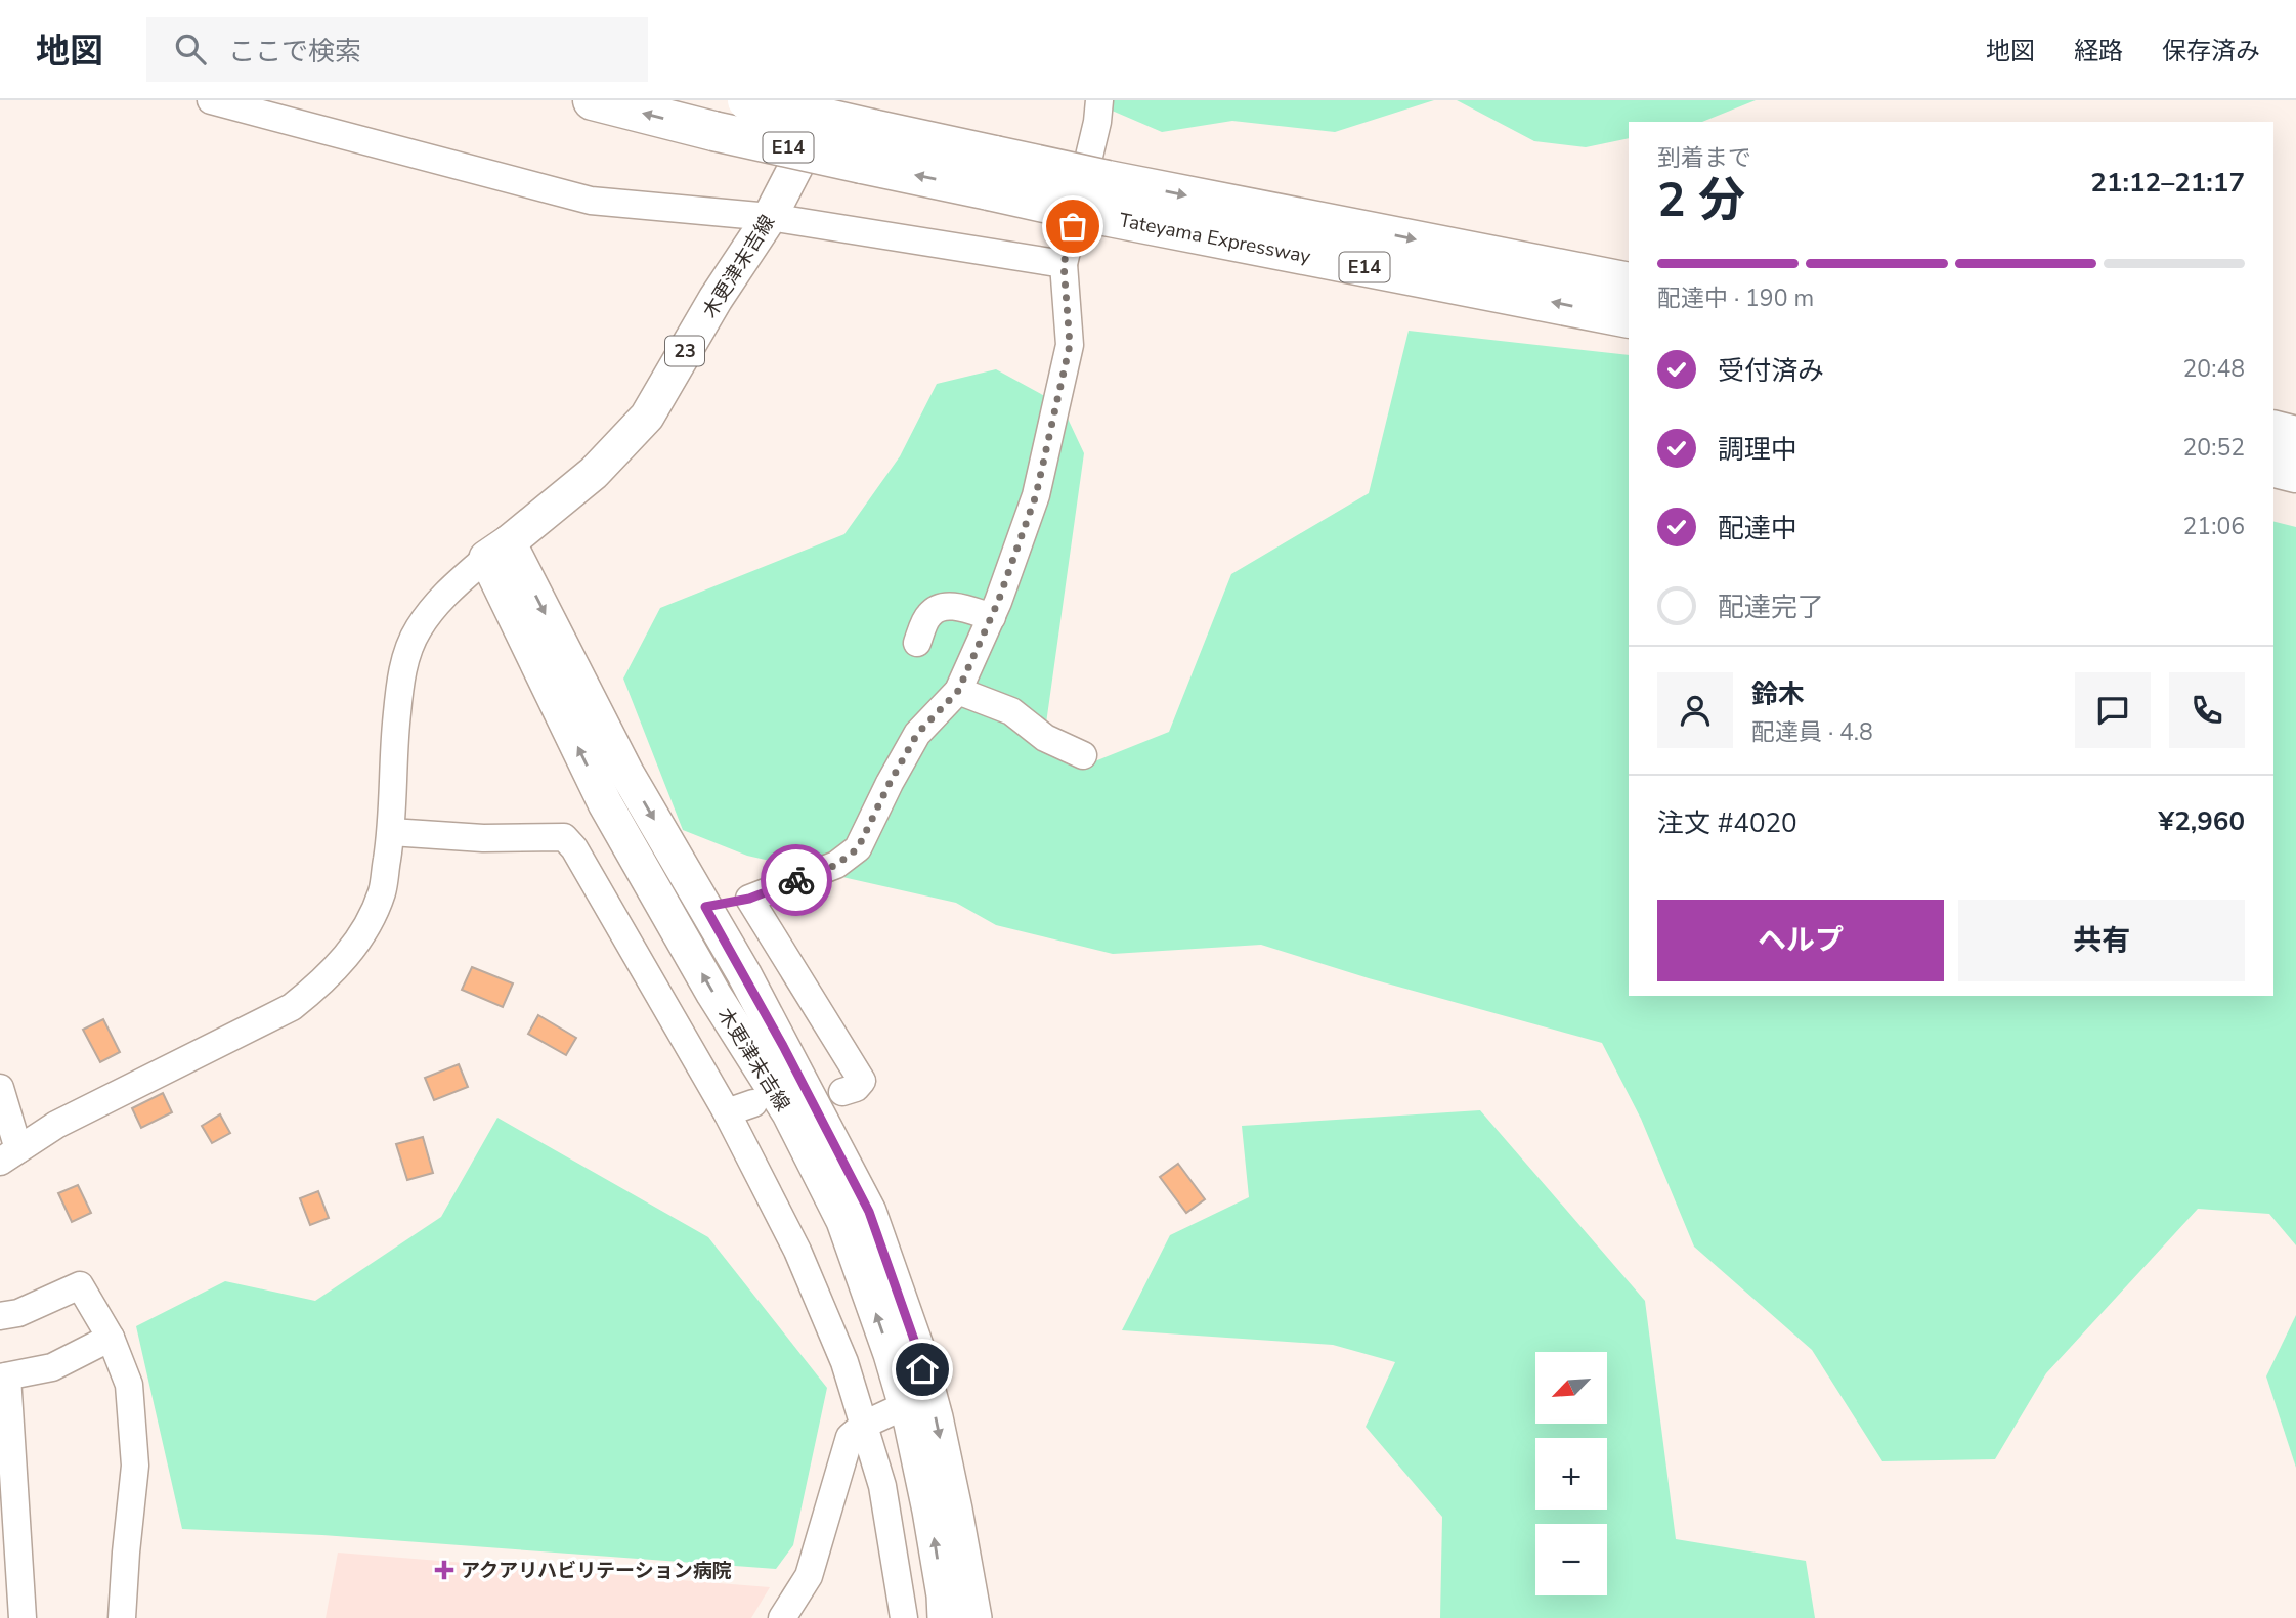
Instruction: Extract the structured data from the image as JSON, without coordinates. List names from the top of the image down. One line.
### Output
{"streets":{"highway":["E14","Tateyama Expressway"],"main road":["木更津末吉線","23"]},"places":{"health":["アクアリハビリテーション病院"]},"north":"bottom left","page":{"header":"地図","search":"ここで検索","nav":["地図","経路","保存済み"],"heading":["2 分","到着まで","21:12–21:17"],"panel":["鈴木","配達員 · 4.8","注文 #4020","¥2,960"],"bar":"配達中 · 190 m","list":[["受付済み","20:48"],["調理中","20:52"],["配達中","21:06"],"配達完了"],"buttons":["ヘルプ","共有"],"map_buttons":["+","−"]}}
